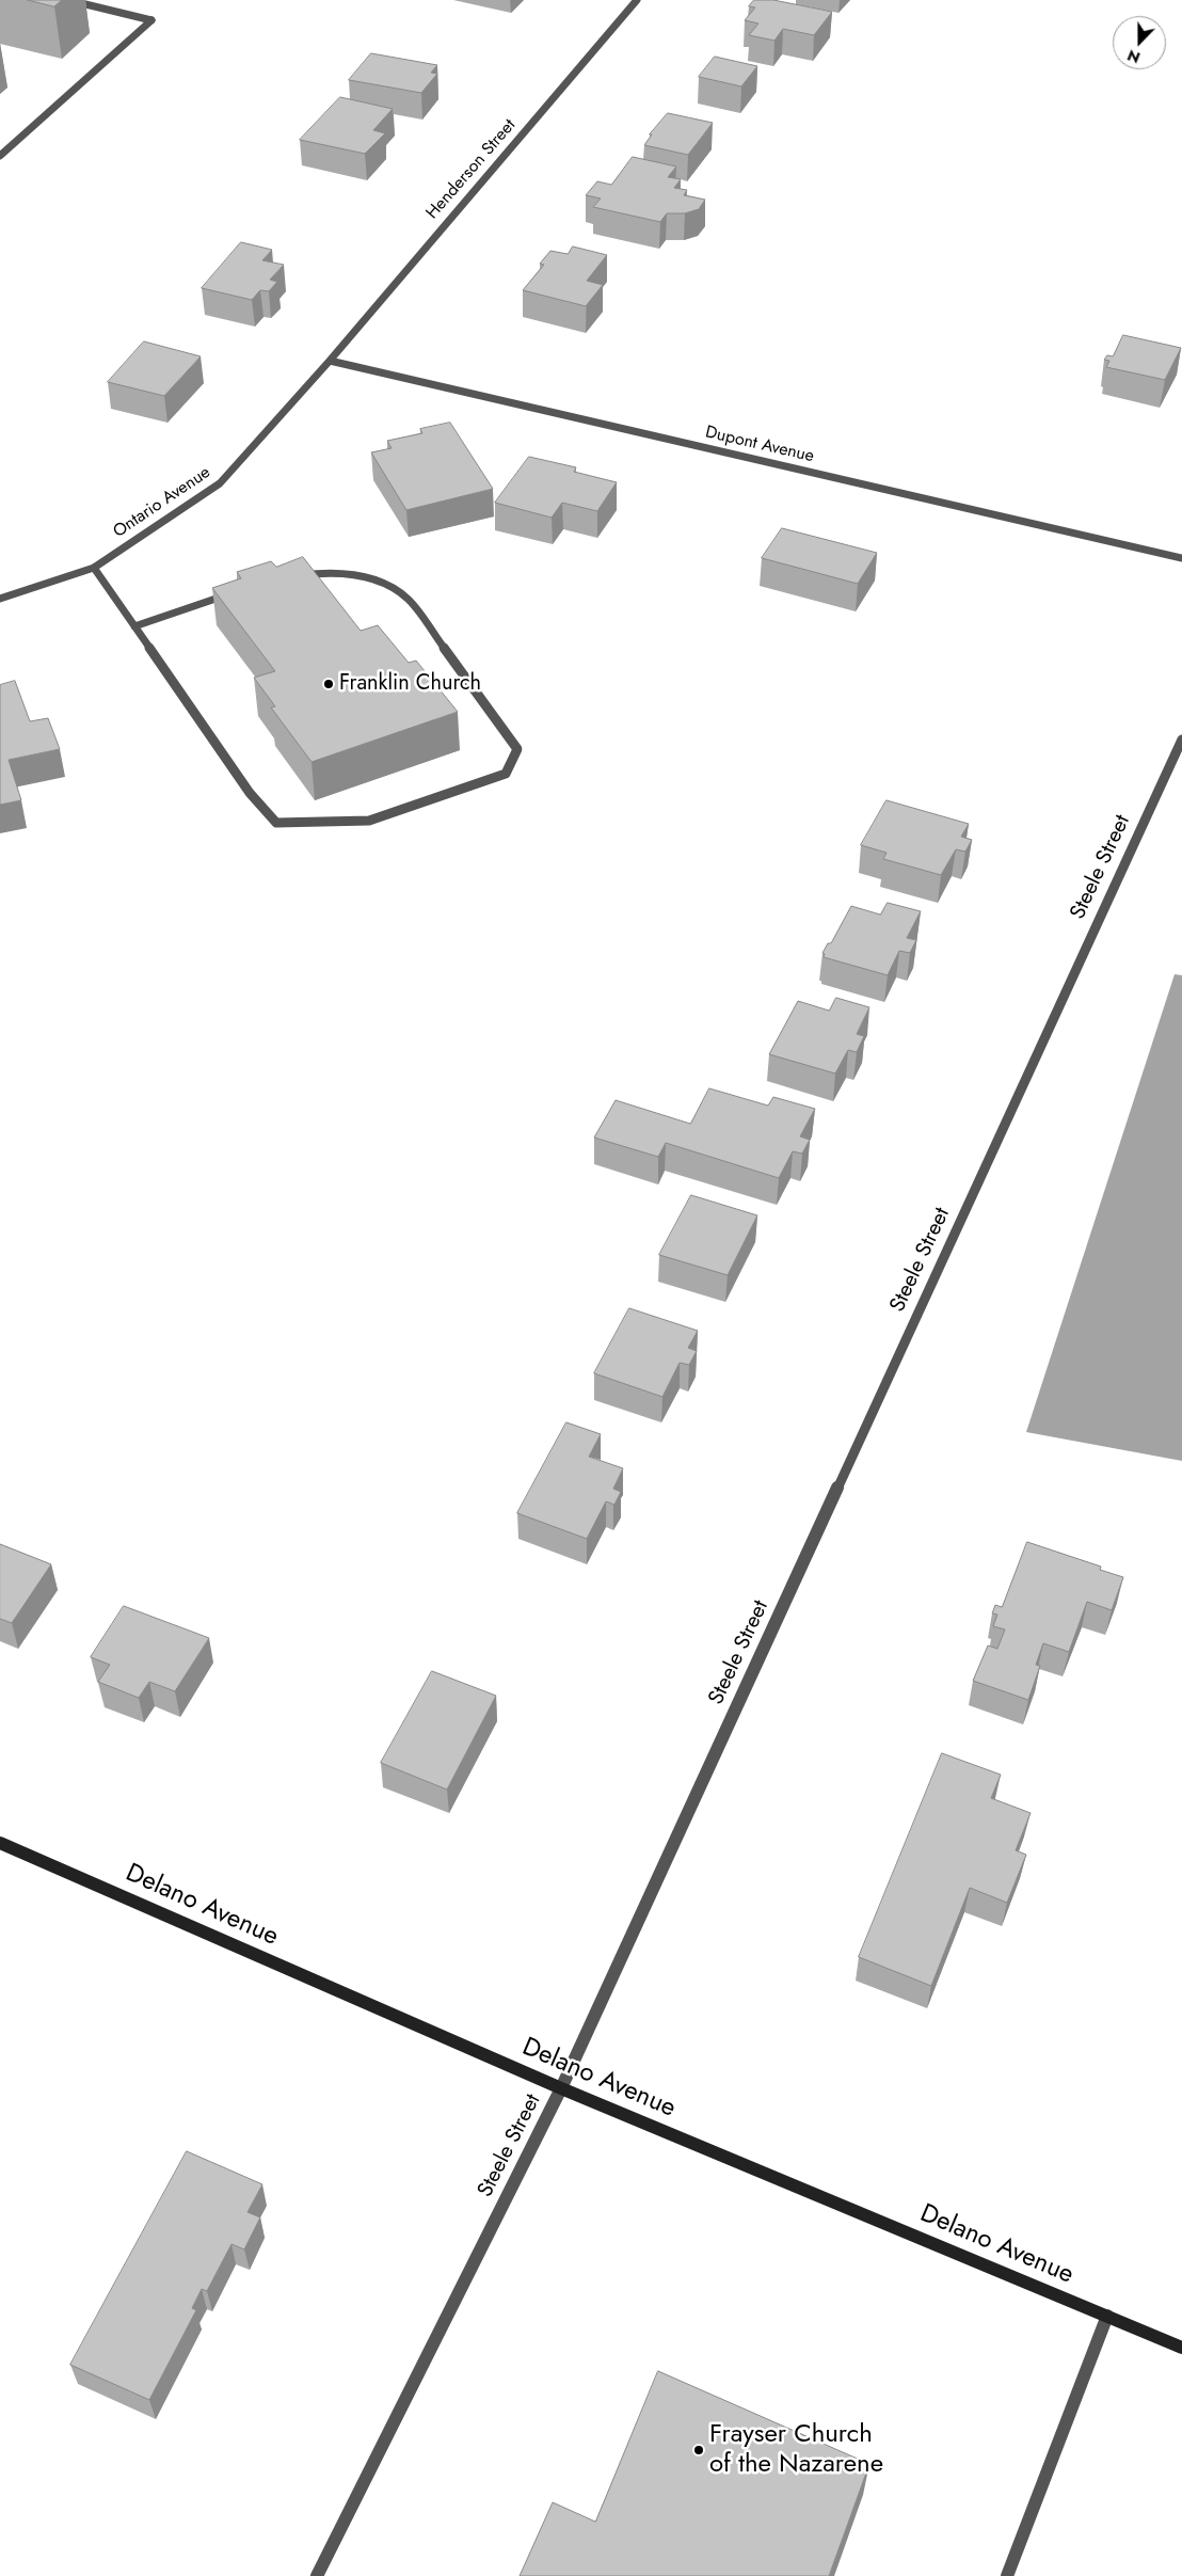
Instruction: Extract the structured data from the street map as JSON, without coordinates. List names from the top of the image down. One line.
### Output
{"streets":{"main road":["Delano Avenue"],"street":["Henderson Street","Dupont Avenue","Ontario Avenue","Steele Street"]},"crossings":[["Henderson Street","Dupont Avenue"],["Henderson Street","Ontario Avenue"],["Dupont Avenue","Ontario Avenue"],["Steele Street","Delano Avenue"]],"places":["Franklin Church","Frayser Church of the Nazarene"],"north":"bottom"}
